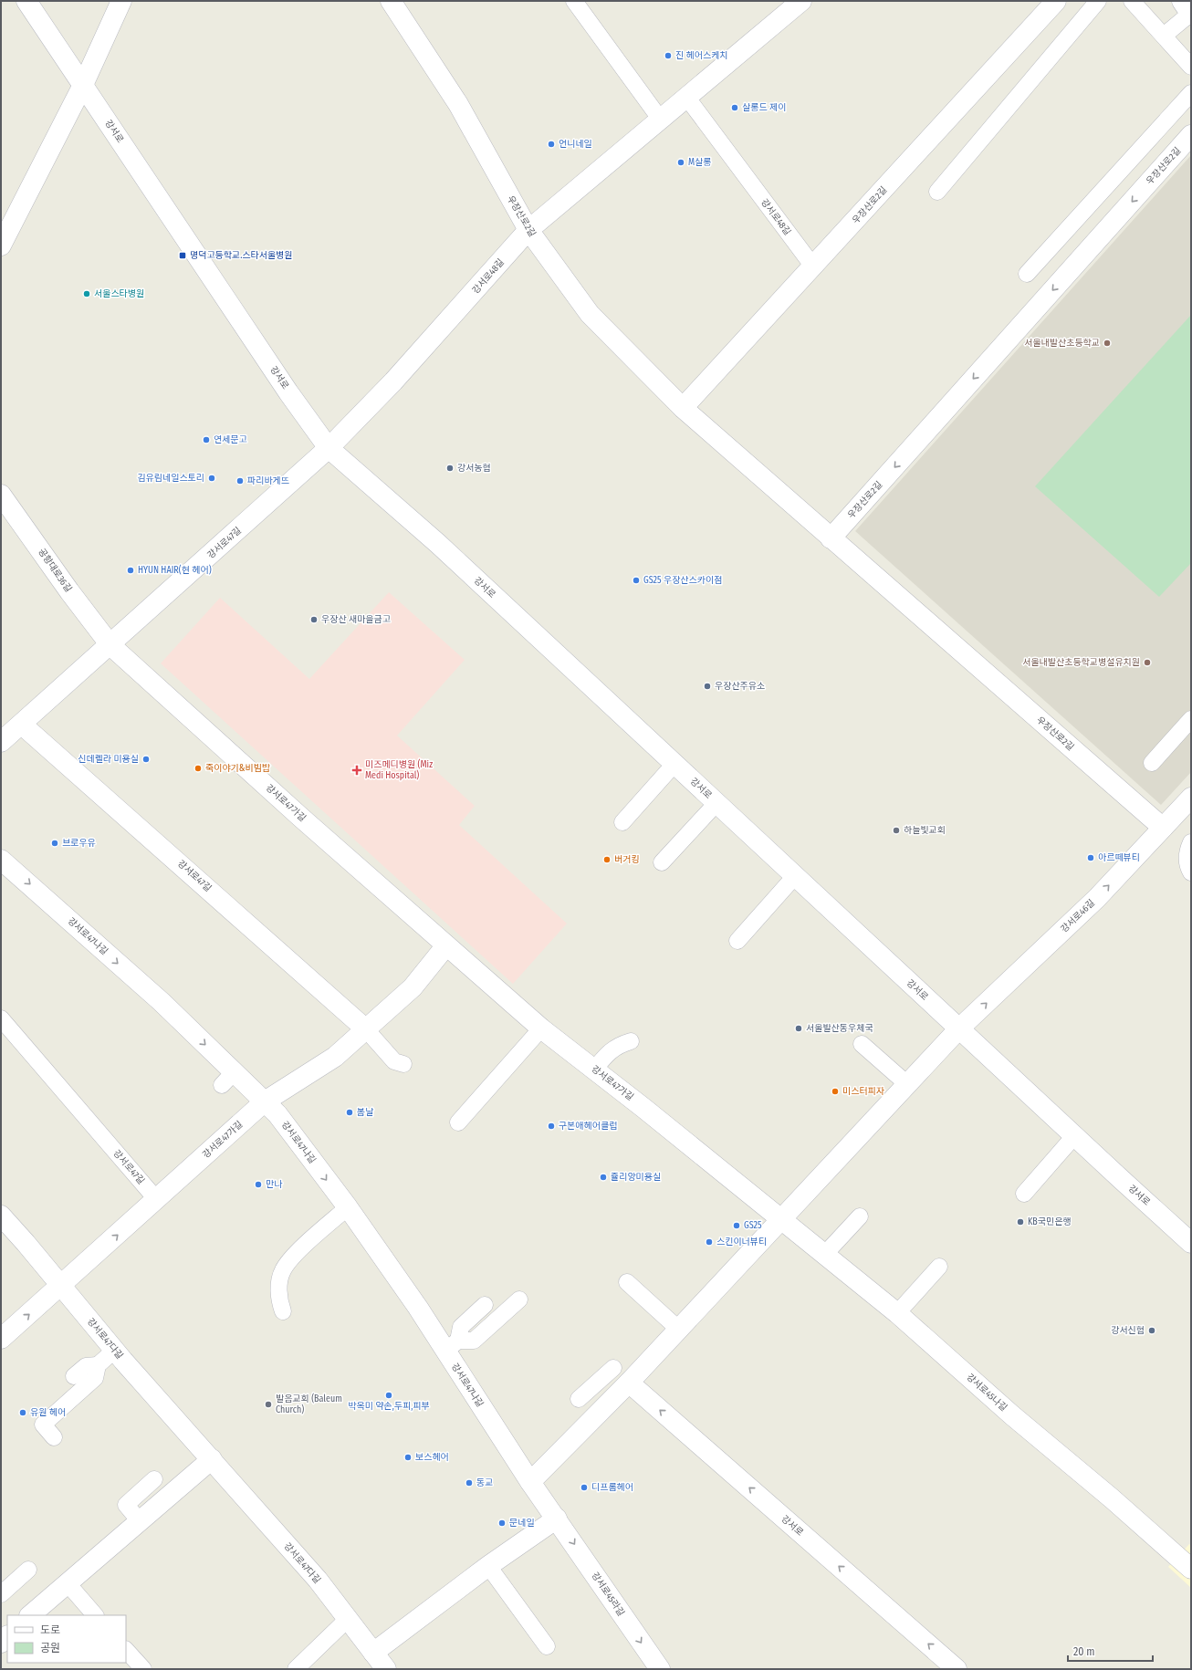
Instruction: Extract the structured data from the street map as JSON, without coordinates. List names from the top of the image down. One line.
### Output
{"streets":{"street":["강서로","우장산로2길","강서로48길","강서로47길","공항대로36길","강서로47가길","강서로46길","강서로47나길","강서로47다길","강서로45나길","강서로45라길"]},"crossings":[["강서로","강서로48길"],["강서로","강서로47길"],["강서로","강서로46길"],["우장산로2길","강서로48길"],["우장산로2길","강서로46길"],["강서로48길","강서로47길"],["강서로47길","공항대로36길"],["강서로47길","강서로47가길"],["공항대로36길","강서로47가길"],["강서로47가길","강서로47나길"],["강서로47가길","강서로47다길"],["강서로47가길","강서로45나길"],["강서로47나길","강서로45라길"]],"one_way":["강서로46길","강서로47나길","강서로45라길"],"places":{"other":["진 헤어스케치","살롱드 제이","언니네일","M살롱","서울스타병원","서울내발산초등학교","연세문고","강서농협","김유림네일스토리","파리바게뜨","HYUN HAIR(현 헤어)","GS25 우장산스카이점","우장산 새마을금고","서울내발산초등학교병설유치원","우장산주유소","신데렐라 미용실","죽이야기&비빔밥","하늘빛교회","브로우유","아르떼뷰티","버거킹","서울발산동우체국","미스터피자","봄날","구본애헤어클럽","쥴리앙미용실","만나","KB국민은행","GS25","스킨이너뷰티","강서신협","박옥미 약손,두피,피부","발음교회 (Baleum Church)","유원 헤어","보스헤어","동교","디프롬헤어","문네일"],"transit":["명덕고등학교.스타서울병원"],"health":["미즈메디병원 (Miz Medi Hospital)"]},"legend":["도로","공원"],"scale_bar":"20 m"}
